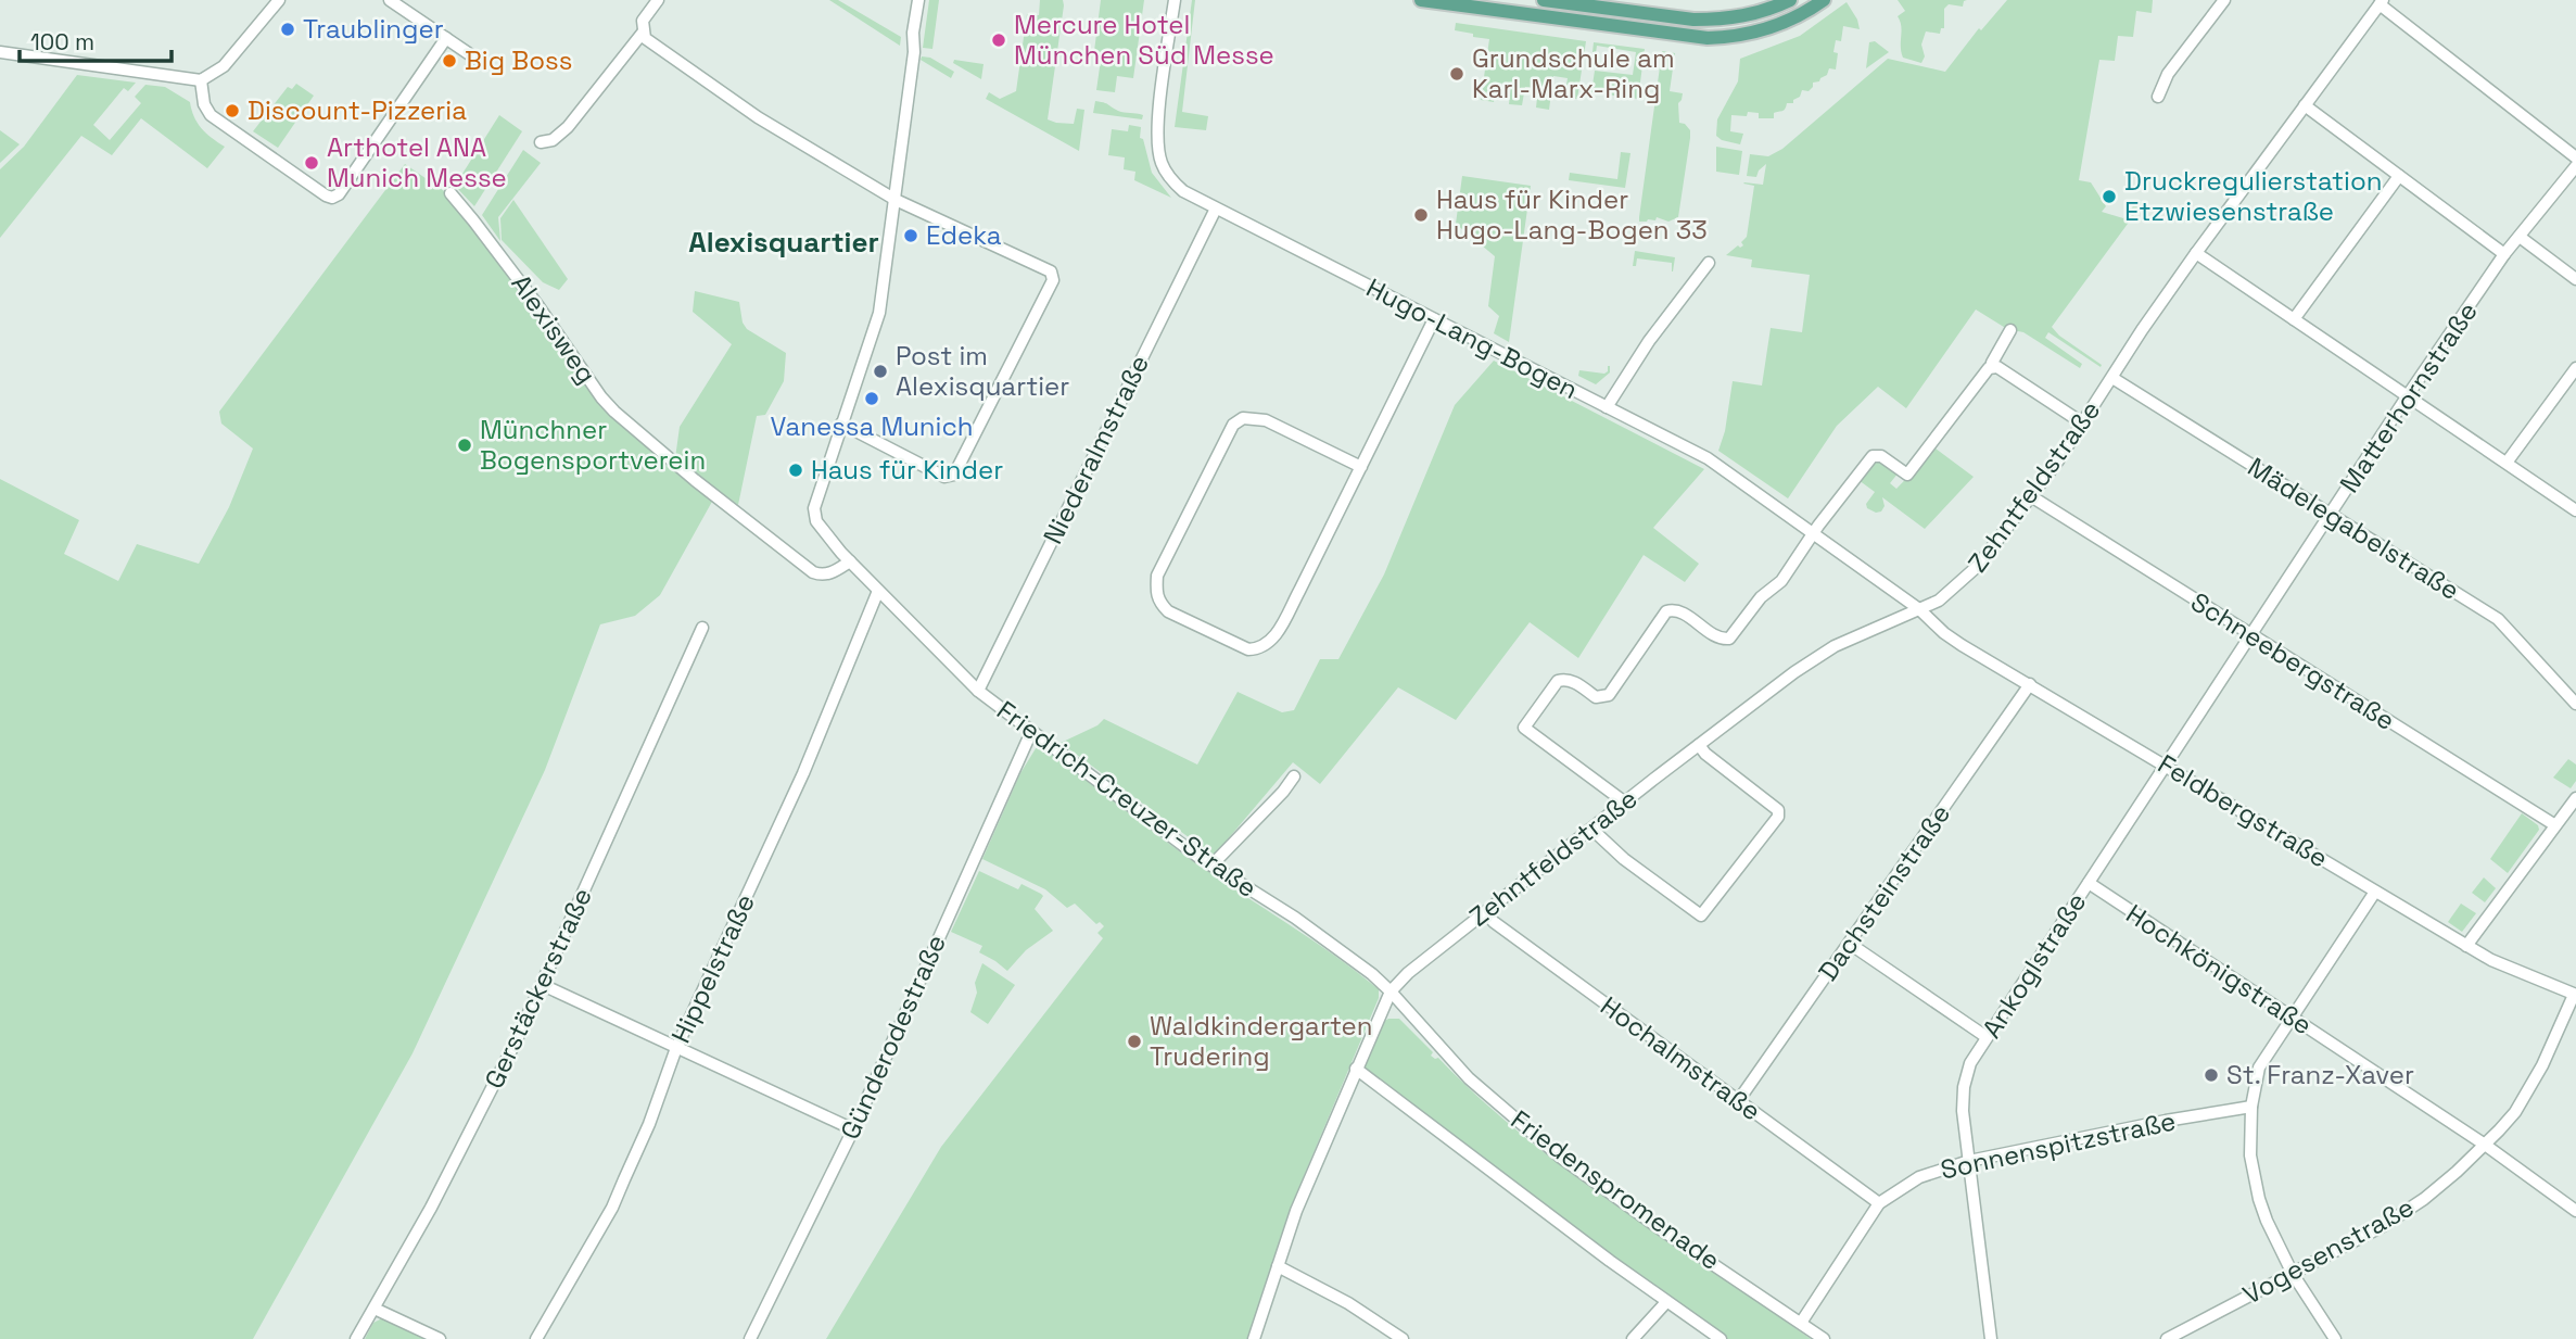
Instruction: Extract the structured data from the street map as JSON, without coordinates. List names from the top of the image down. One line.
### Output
{"streets":{"street":["Alexisweg","Hugo-Lang-Bogen","Matterhornstraße","Niederalmstraße","Zehntfeldstraße","Mädelegabelstraße","Schneebergstraße","Friedrich-Creuzer-Straße","Feldbergstraße","Dachsteinstraße","Ankoglstraße","Hippelstraße","Hochkönigstraße","Gerstäckerstraße","Günderodestraße","Hochalmstraße","Sonnenspitzstraße","Friedenspromenade","Vogesenstraße"]},"crossings":[["Alexisweg","Friedrich-Creuzer-Straße"],["Hugo-Lang-Bogen","Niederalmstraße"],["Hugo-Lang-Bogen","Zehntfeldstraße"],["Hugo-Lang-Bogen","Feldbergstraße"],["Matterhornstraße","Mädelegabelstraße"],["Matterhornstraße","Schneebergstraße"],["Matterhornstraße","Ankoglstraße"],["Niederalmstraße","Friedrich-Creuzer-Straße"],["Zehntfeldstraße","Mädelegabelstraße"],["Zehntfeldstraße","Schneebergstraße"],["Zehntfeldstraße","Friedrich-Creuzer-Straße"],["Zehntfeldstraße","Feldbergstraße"],["Zehntfeldstraße","Hochalmstraße"],["Zehntfeldstraße","Friedenspromenade"],["Schneebergstraße","Ankoglstraße"],["Friedrich-Creuzer-Straße","Hippelstraße"],["Friedrich-Creuzer-Straße","Günderodestraße"],["Friedrich-Creuzer-Straße","Friedenspromenade"],["Feldbergstraße","Dachsteinstraße"],["Feldbergstraße","Ankoglstraße"],["Feldbergstraße","Vogesenstraße"],["Dachsteinstraße","Hochalmstraße"],["Ankoglstraße","Hochkönigstraße"],["Ankoglstraße","Sonnenspitzstraße"],["Hochkönigstraße","Vogesenstraße"],["Hochalmstraße","Sonnenspitzstraße"],["Sonnenspitzstraße","Friedenspromenade"]],"districts":["Alexisquartier"],"places":["Traublinger","Mercure Hotel München Süd Messe","Big Boss","Grundschule am Karl-Marx-Ring","Discount-Pizzeria","Arthotel ANA Munich Messe","Druckregulierstation Etzwiesenstraße","Haus für Kinder Hugo-Lang-Bogen 33","Edeka","Post im Alexisquartier","Vanessa Munich","Münchner Bogensportverein","Haus für Kinder","Waldkindergarten Trudering","St. Franz-Xaver"],"scale_bar":"100 m"}
